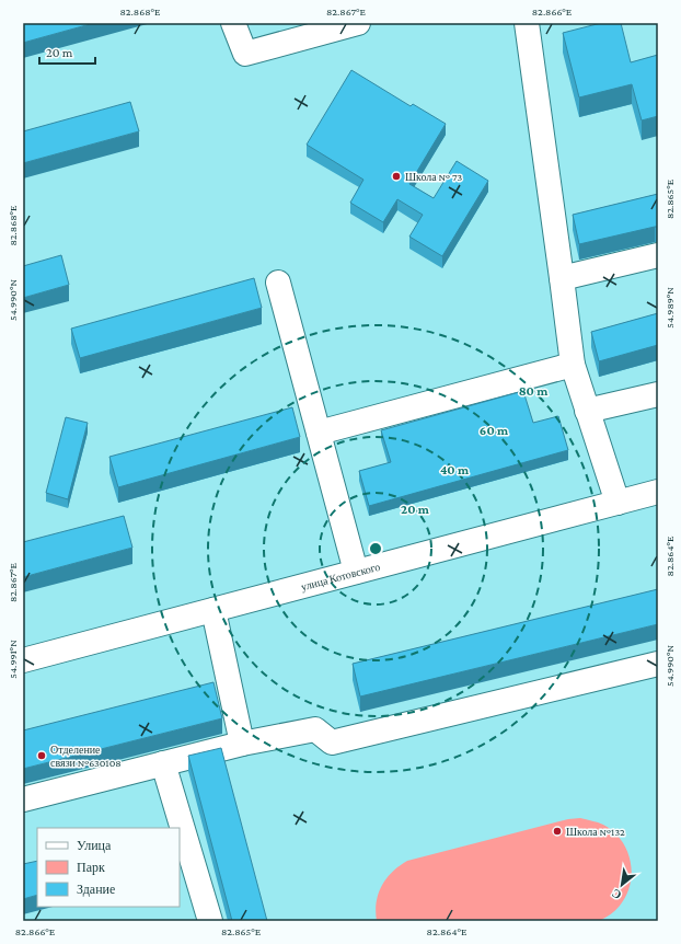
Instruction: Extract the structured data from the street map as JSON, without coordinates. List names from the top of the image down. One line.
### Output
{"streets":{"street":["улица Котовского"]},"places":["Школа № 73","Отделение связи №630108","Школа №132"],"legend":["Улица","Парк","Здание"],"scale_bar":"20 m","north":"bottom left","coordinates":["82.868°E","82.867°E","82.866°E","82.865°E","54.990°N","54.989°N","82.864°E","54.991°N"],"rings":["80 m","60 m","40 m","20 m"]}
